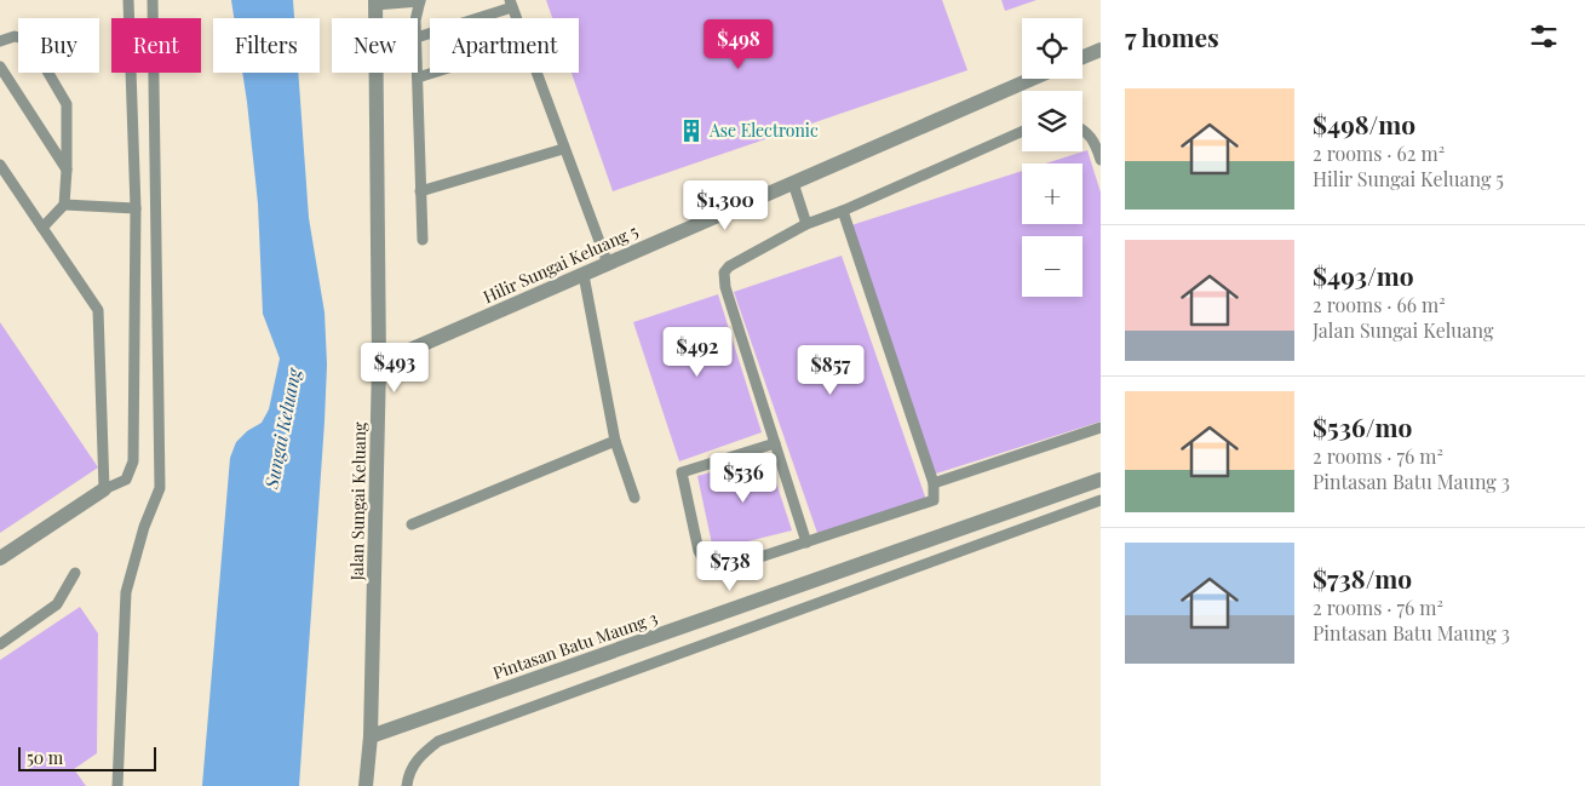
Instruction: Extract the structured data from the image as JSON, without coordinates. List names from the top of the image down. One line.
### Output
{"streets":{"street":["Hilir Sungai Keluang 5","Jalan Sungai Keluang","Pintasan Batu Maung 3"]},"crossings":[["Hilir Sungai Keluang 5","Jalan Sungai Keluang"],["Jalan Sungai Keluang","Pintasan Batu Maung 3"]],"water":["Sungai Keluang"],"places":{"building":["Ase Electronic"]},"scale_bar":"50 m","page":{"heading":"7 homes","map_buttons":["+","−"],"chip":["Buy","Rent","Filters","New","Apartment"],"price":["$498","$1,300","$492","$493","$857","$536","$738"],"list":[{"name":"$498/mo","note":"2 rooms · 62 m² · Hilir Sungai Keluang 5"},{"name":"$493/mo","note":"2 rooms · 66 m² · Jalan Sungai Keluang"},{"name":"$536/mo","note":"2 rooms · 76 m² · Pintasan Batu Maung 3"},{"name":"$738/mo","note":"2 rooms · 76 m² · Pintasan Batu Maung 3"}],"scale":"50 m"}}
